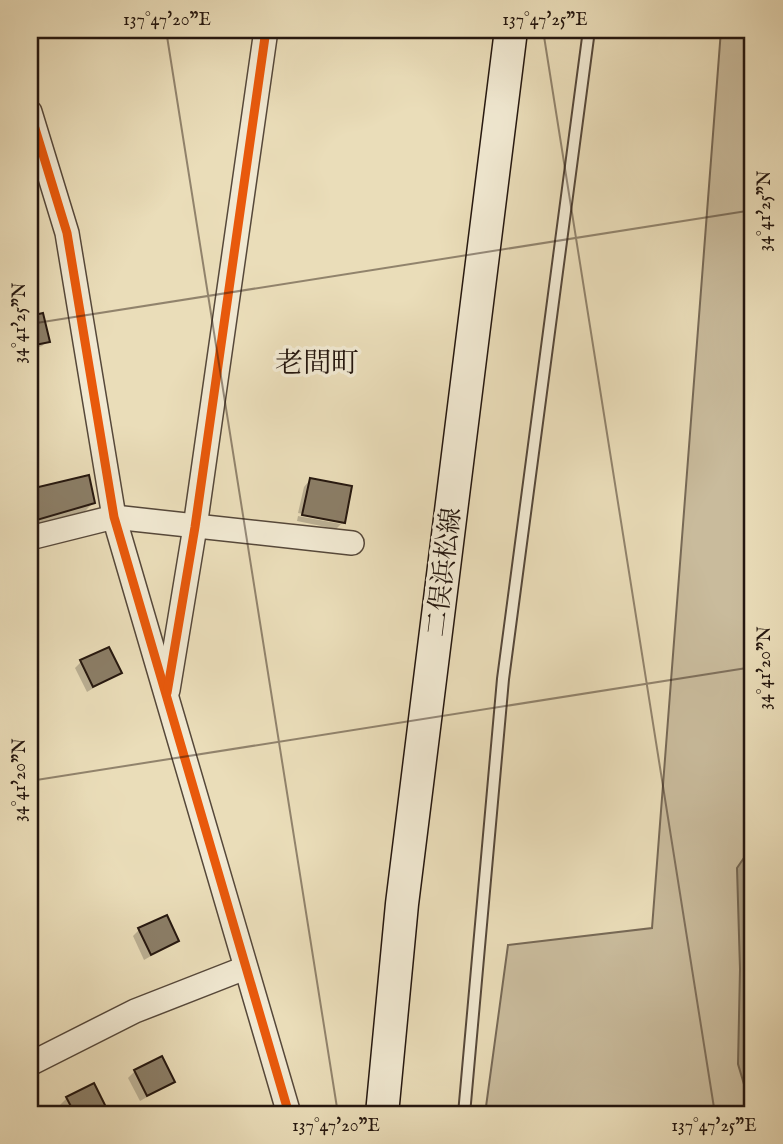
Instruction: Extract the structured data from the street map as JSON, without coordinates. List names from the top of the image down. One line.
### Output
{"streets":{"main road":["二俣浜松線"]},"districts":["老間町"],"coordinates":["137°47'20\"E","137°47'25\"E","34°41'25\"N","34°41'20\"N"]}
